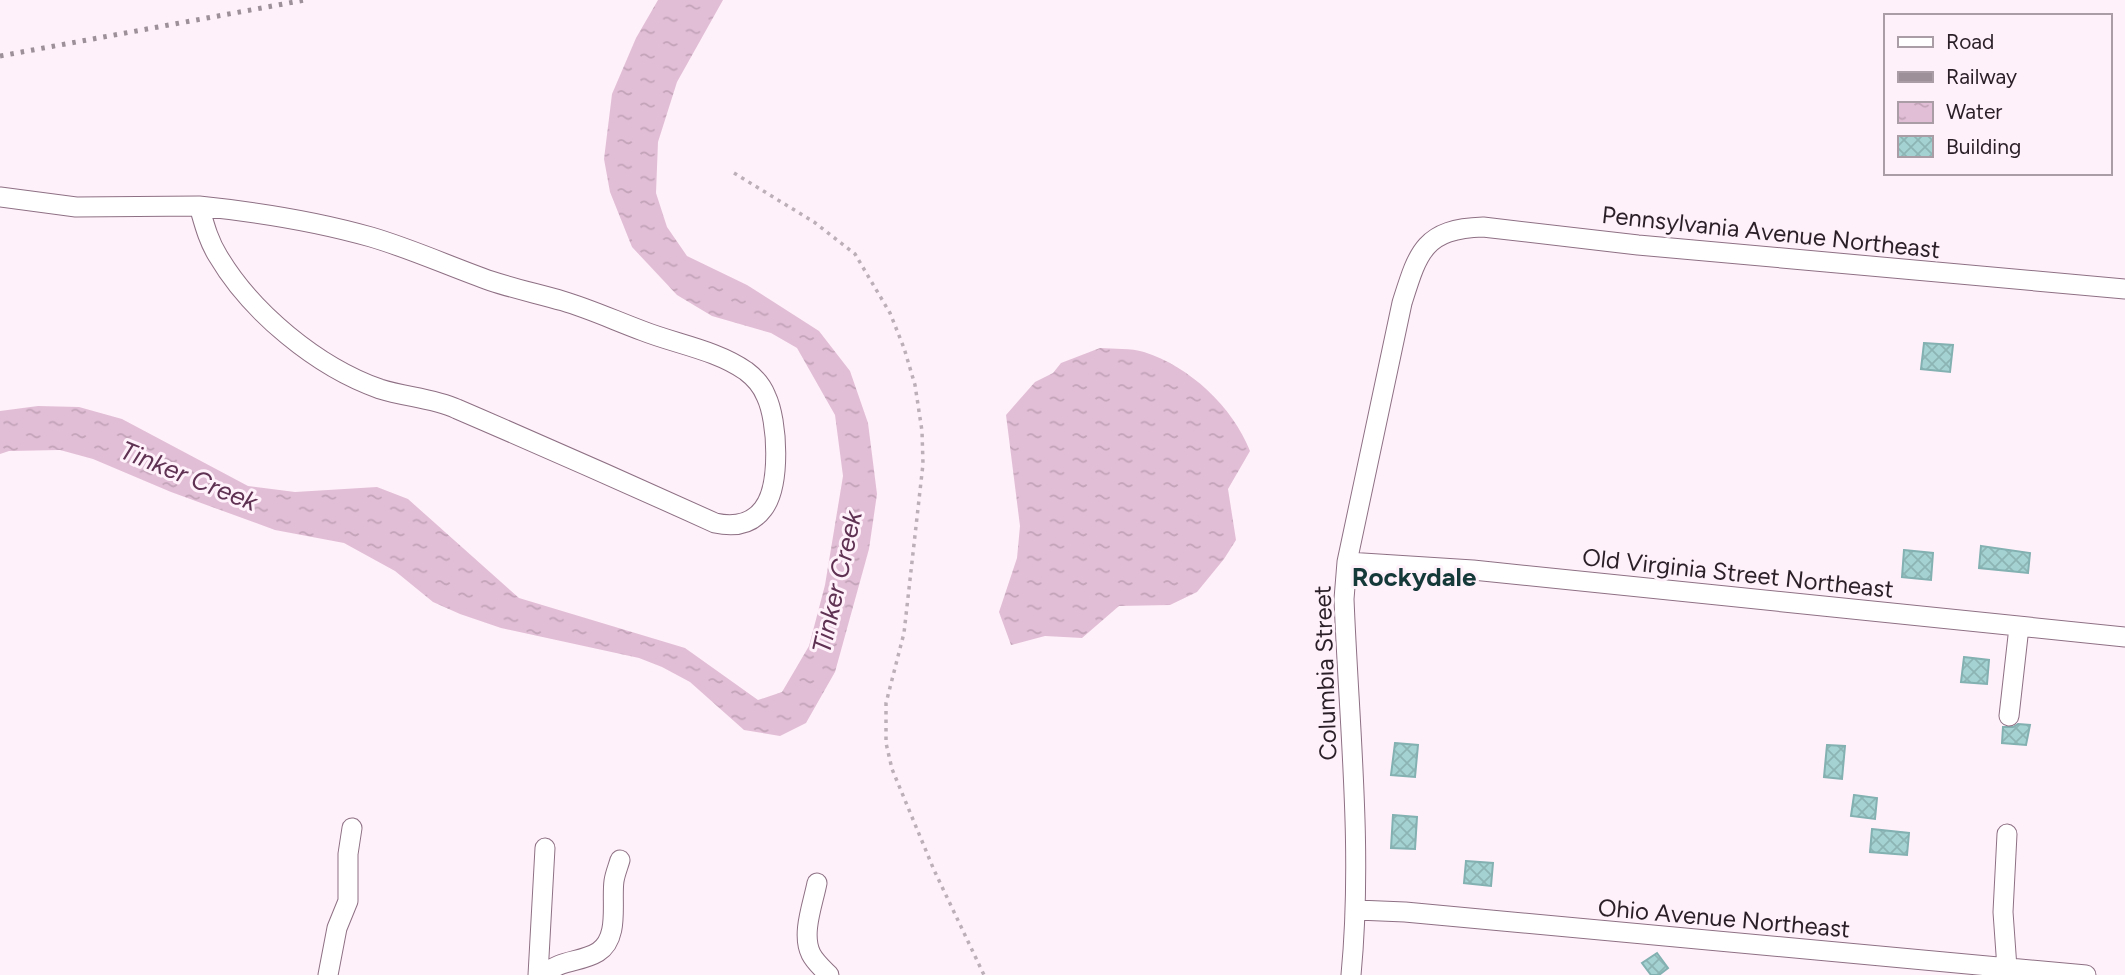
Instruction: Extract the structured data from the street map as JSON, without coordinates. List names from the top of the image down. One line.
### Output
{"streets":{"street":["Pennsylvania Avenue Northeast","Old Virginia Street Northeast","Columbia Street","Ohio Avenue Northeast"]},"crossings":[["Pennsylvania Avenue Northeast","Columbia Street"],["Old Virginia Street Northeast","Columbia Street"],["Columbia Street","Ohio Avenue Northeast"]],"districts":["Rockydale"],"water":["Tinker Creek"],"legend":["Road","Railway","Water","Building"]}
